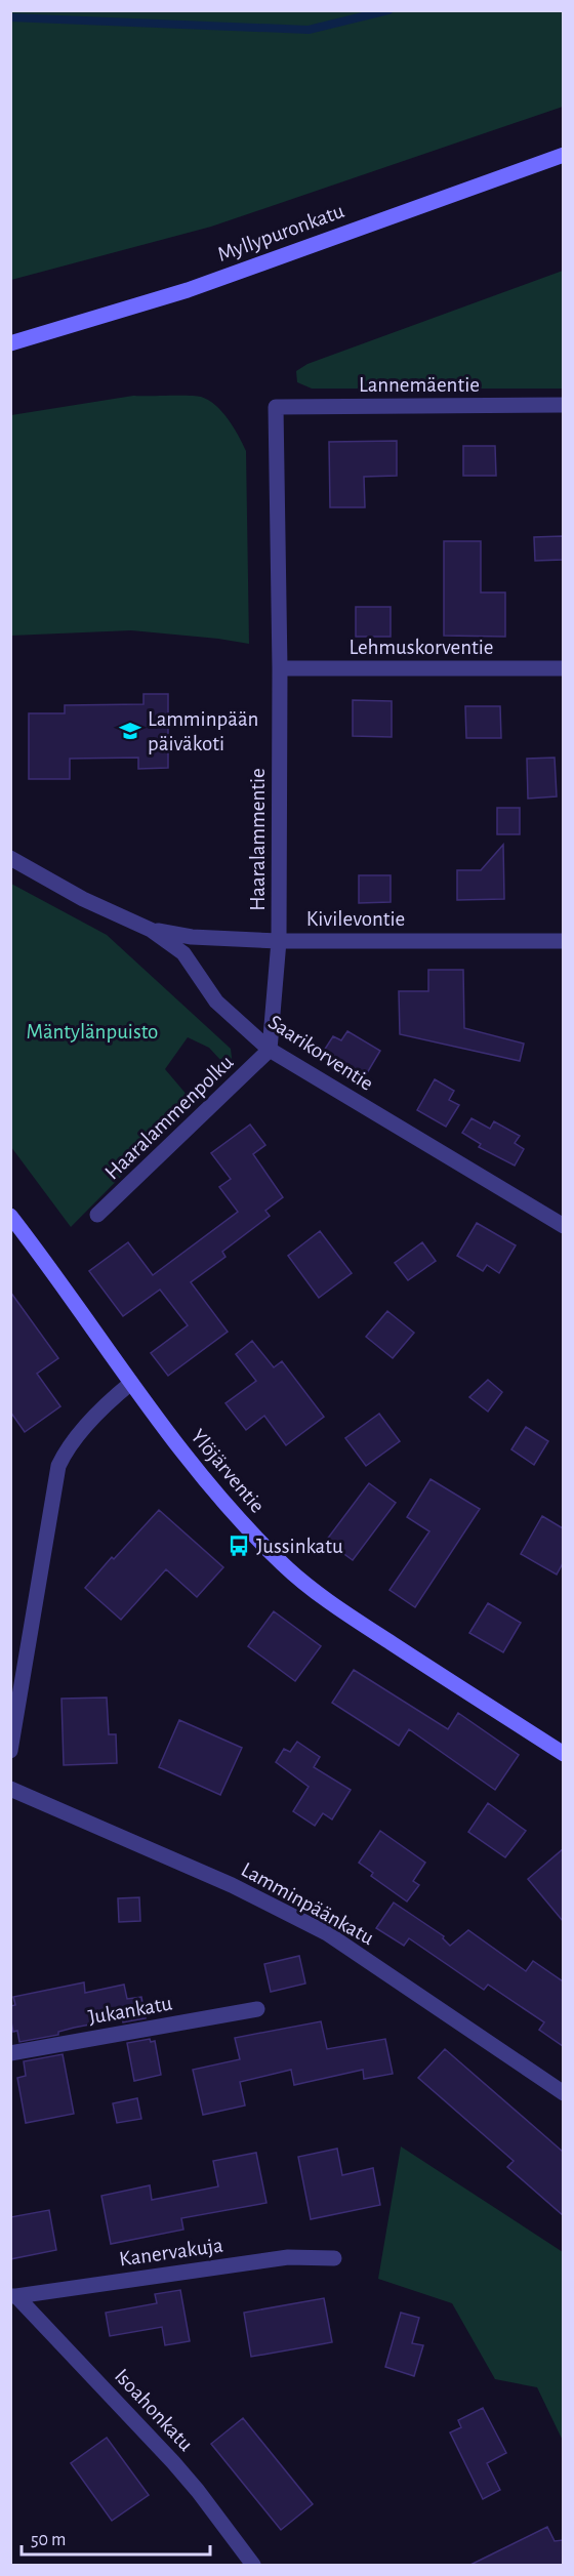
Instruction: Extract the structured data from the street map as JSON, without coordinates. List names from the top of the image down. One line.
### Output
{"streets":{"main road":["Myllypuronkatu","Ylöjärventie"],"street":["Lannemäentie","Lehmuskorventie","Haaralammentie","Kivilevontie","Saarikorventie","Haaralammenpolku","Lamminpäänkatu","Jukankatu","Kanervakuja","Isoahonkatu"]},"crossings":[["Lannemäentie","Haaralammentie"],["Lehmuskorventie","Haaralammentie"],["Haaralammentie","Kivilevontie"],["Haaralammentie","Saarikorventie"],["Haaralammentie","Haaralammenpolku"],["Kivilevontie","Saarikorventie"],["Saarikorventie","Haaralammenpolku"],["Kanervakuja","Isoahonkatu"]],"parks":["Mäntylänpuisto"],"places":{"school or university":["Lamminpään päiväkoti"],"bus stop":["Jussinkatu"]},"scale_bar":"50 m"}
